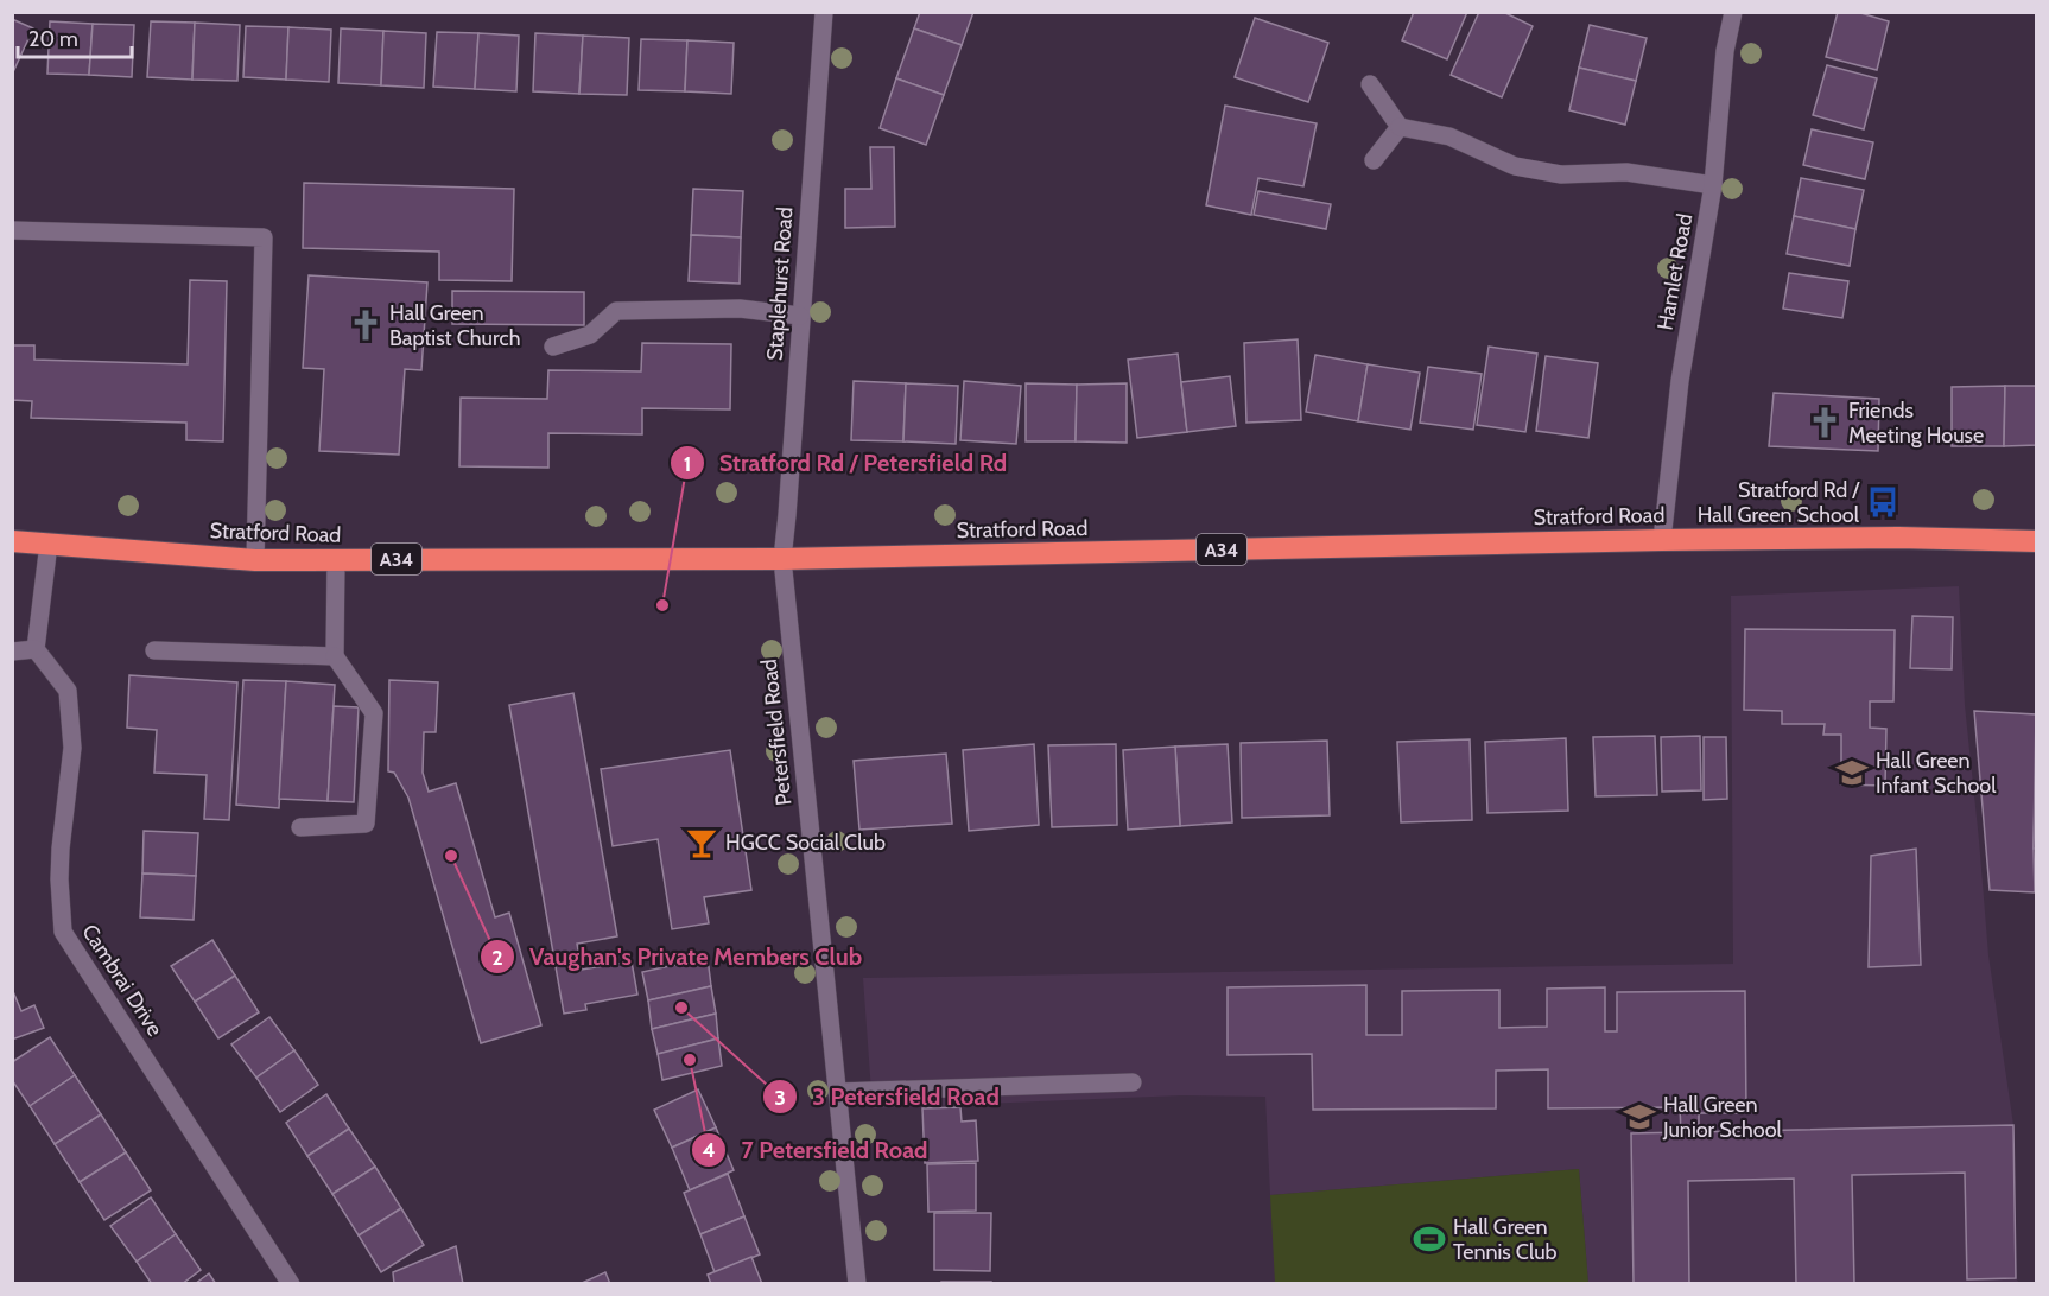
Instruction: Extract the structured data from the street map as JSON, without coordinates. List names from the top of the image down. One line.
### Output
{"streets":{"highway":["Stratford Road","A34"],"street":["Hamlet Road","Staplehurst Road","Petersfield Road","Cambrai Drive"]},"crossings":[["Hamlet Road","Stratford Road"],["Staplehurst Road","Stratford Road"],["Staplehurst Road","Petersfield Road"],["Stratford Road","Petersfield Road"]],"places":{"church":["Hall Green Baptist Church","Friends Meeting House"],"bus stop":["Stratford Rd / Hall Green School"],"other":["Stratford Rd / Petersfield Rd","Vaughan's Private Members Club","3 Petersfield Road","7 Petersfield Road"],"school or university":["Hall Green Infant School","Hall Green Junior School"],"bar":["HGCC Social Club"],"sports":["Hall Green Tennis Club"]},"scale_bar":"20 m"}
